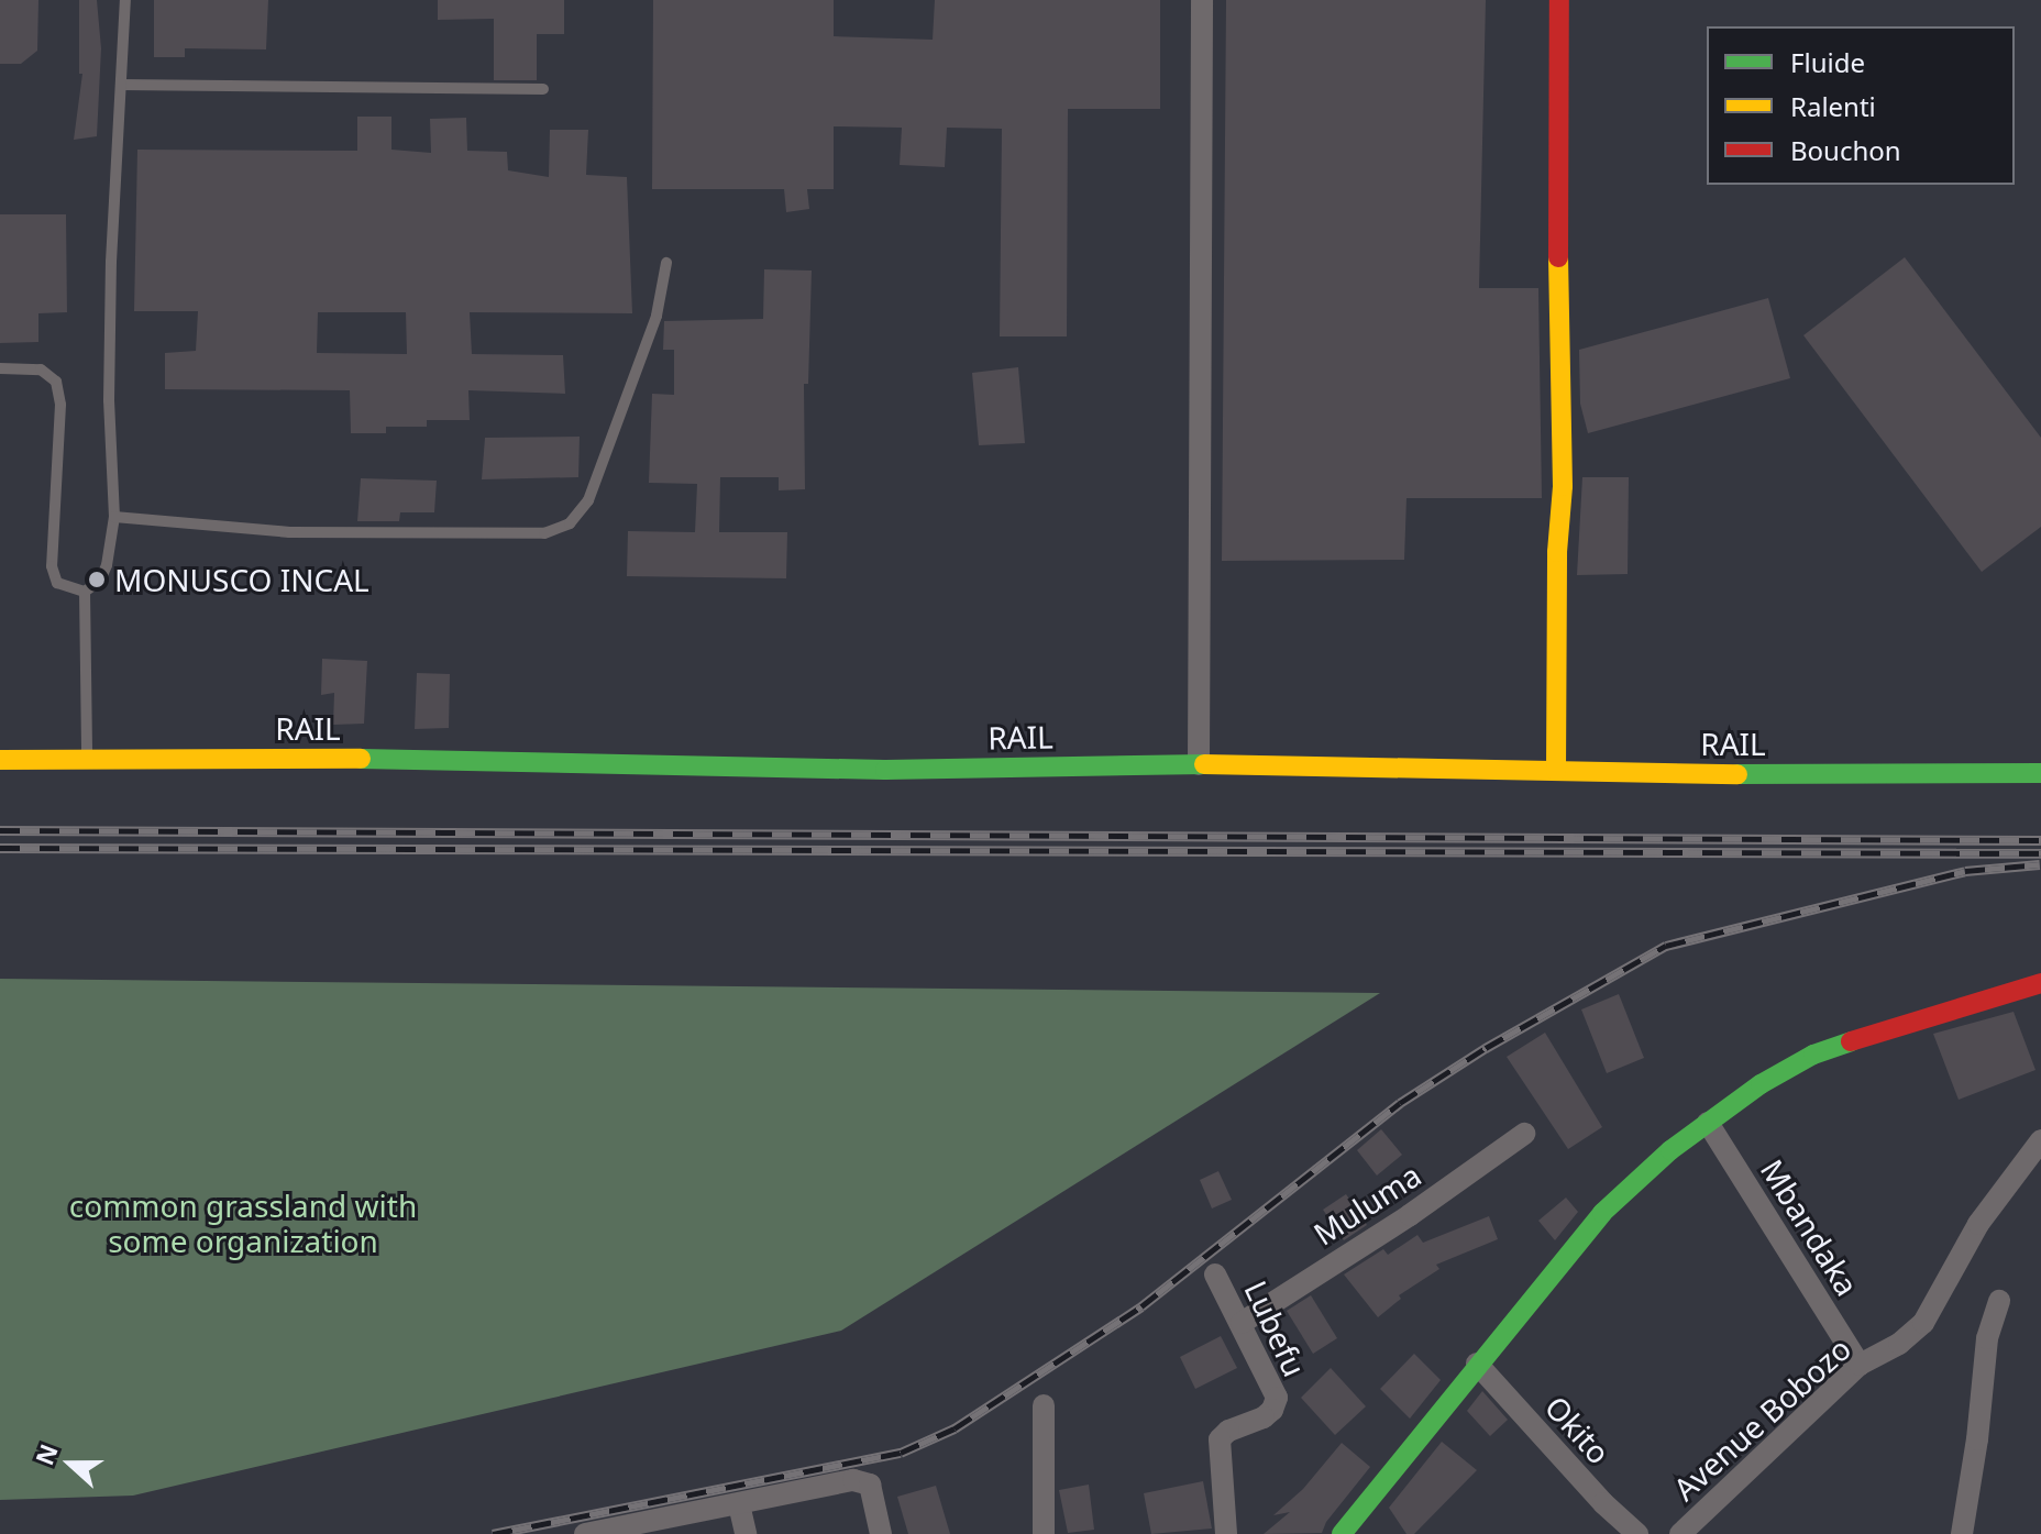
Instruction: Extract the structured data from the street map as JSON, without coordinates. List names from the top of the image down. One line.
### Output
{"streets":{"main road":["RAIL"],"street":["Muluma","Mbandaka","Lubefu","Avenue Bobozo","Okito"]},"crossings":[["Muluma","Lubefu"],["Mbandaka","Avenue Bobozo"]],"parks":["common grassland with some organization"],"places":["MONUSCO INCAL"],"legend":["Fluide","Ralenti","Bouchon"],"north":"left"}
